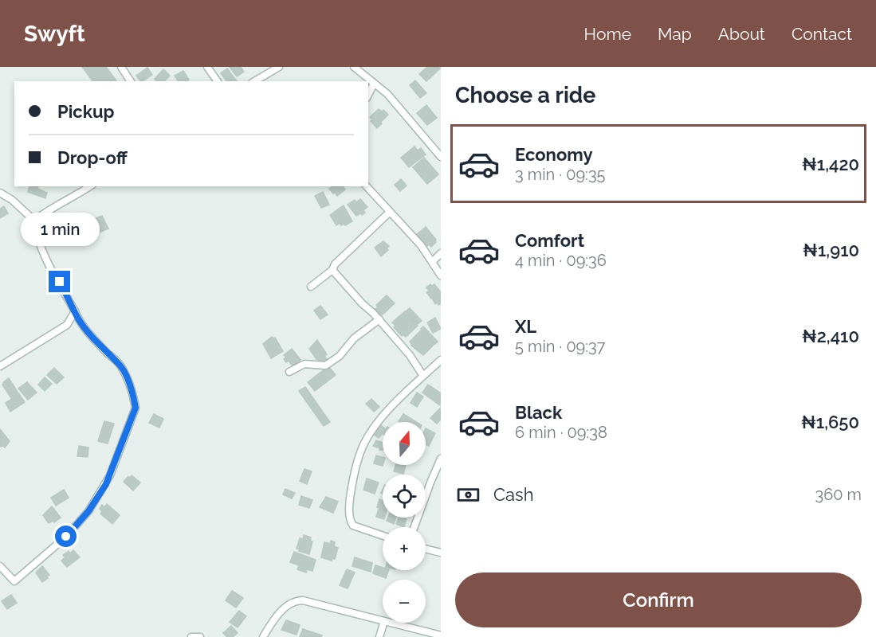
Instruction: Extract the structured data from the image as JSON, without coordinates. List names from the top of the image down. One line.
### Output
{"north":"top","page":{"header":"Swyft","nav":["Home","Map","About","Contact"],"heading":"Choose a ride","banner":["Pickup","Drop-off"],"list":[{"name":"Economy","note":"3 min · 09:35","value":"₦1,420"},{"name":"Comfort","note":"4 min · 09:36","value":"₦1,910"},{"name":"XL","note":"5 min · 09:37","value":"₦2,410"},{"name":"Black","note":"6 min · 09:38","value":"₦1,650"}],"bubble":"1 min","map_buttons":["+","−"],"pay":["Cash","360 m"],"buttons":"Confirm"}}
